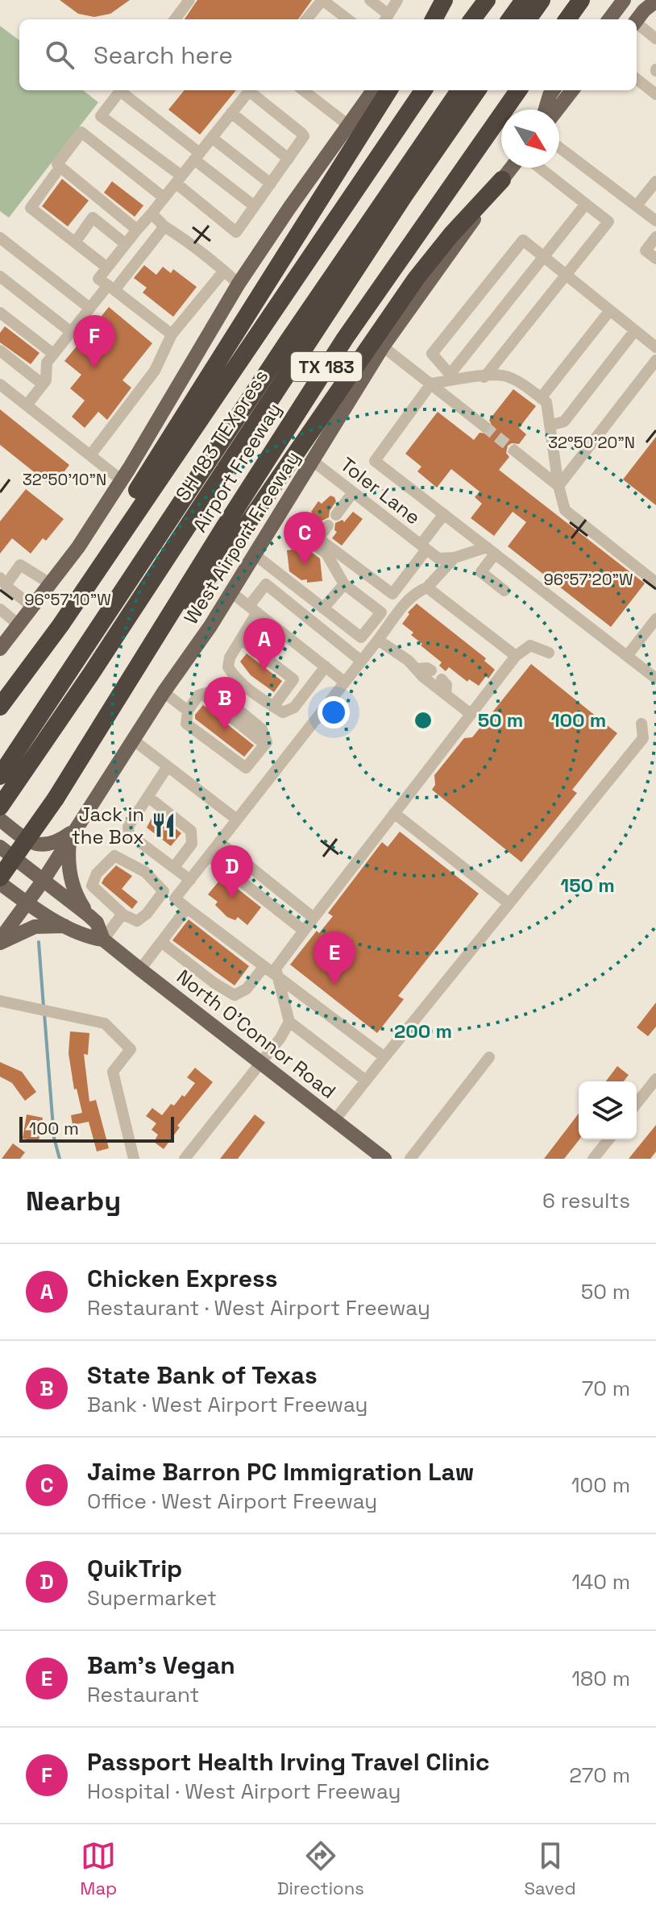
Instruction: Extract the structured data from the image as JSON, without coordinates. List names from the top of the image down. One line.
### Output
{"streets":{"highway":["TX 183","SH 183 TEXpress","Airport Freeway"],"main road":["West Airport Freeway","North O'Connor Road"],"street":["Toler Lane"]},"crossings":[["Toler Lane","West Airport Freeway"],["West Airport Freeway","North O'Connor Road"]],"places":{"restaurant":["Jack in the Box"]},"scale_bar":"100 m","north":"bottom right","page":{"search":"Search here","pins":["F","C","A","B","D","E"],"scale":"100 m","heading":["Nearby","6 results"],"list":[{"mark":"A","name":"Chicken Express","note":"Restaurant · West Airport Freeway","value":"50 m"},{"mark":"B","name":"State Bank of Texas","note":"Bank · West Airport Freeway","value":"70 m"},{"mark":"C","name":"Jaime Barron PC Immigration Law","note":"Office · West Airport Freeway","value":"100 m"},{"mark":"D","name":"QuikTrip","note":"Supermarket","value":"140 m"},{"mark":"E","name":"Bam's Vegan","note":"Restaurant","value":"180 m"},{"mark":"F","name":"Passport Health Irving Travel Clinic","note":"Hospital · West Airport Freeway","value":"270 m"}],"nav":["Map","Directions","Saved"]},"coordinates":["32°50'20\"N","32°50'10\"N","96°57'20\"W","96°57'10\"W"],"rings":["50 m","100 m","150 m","200 m"]}
